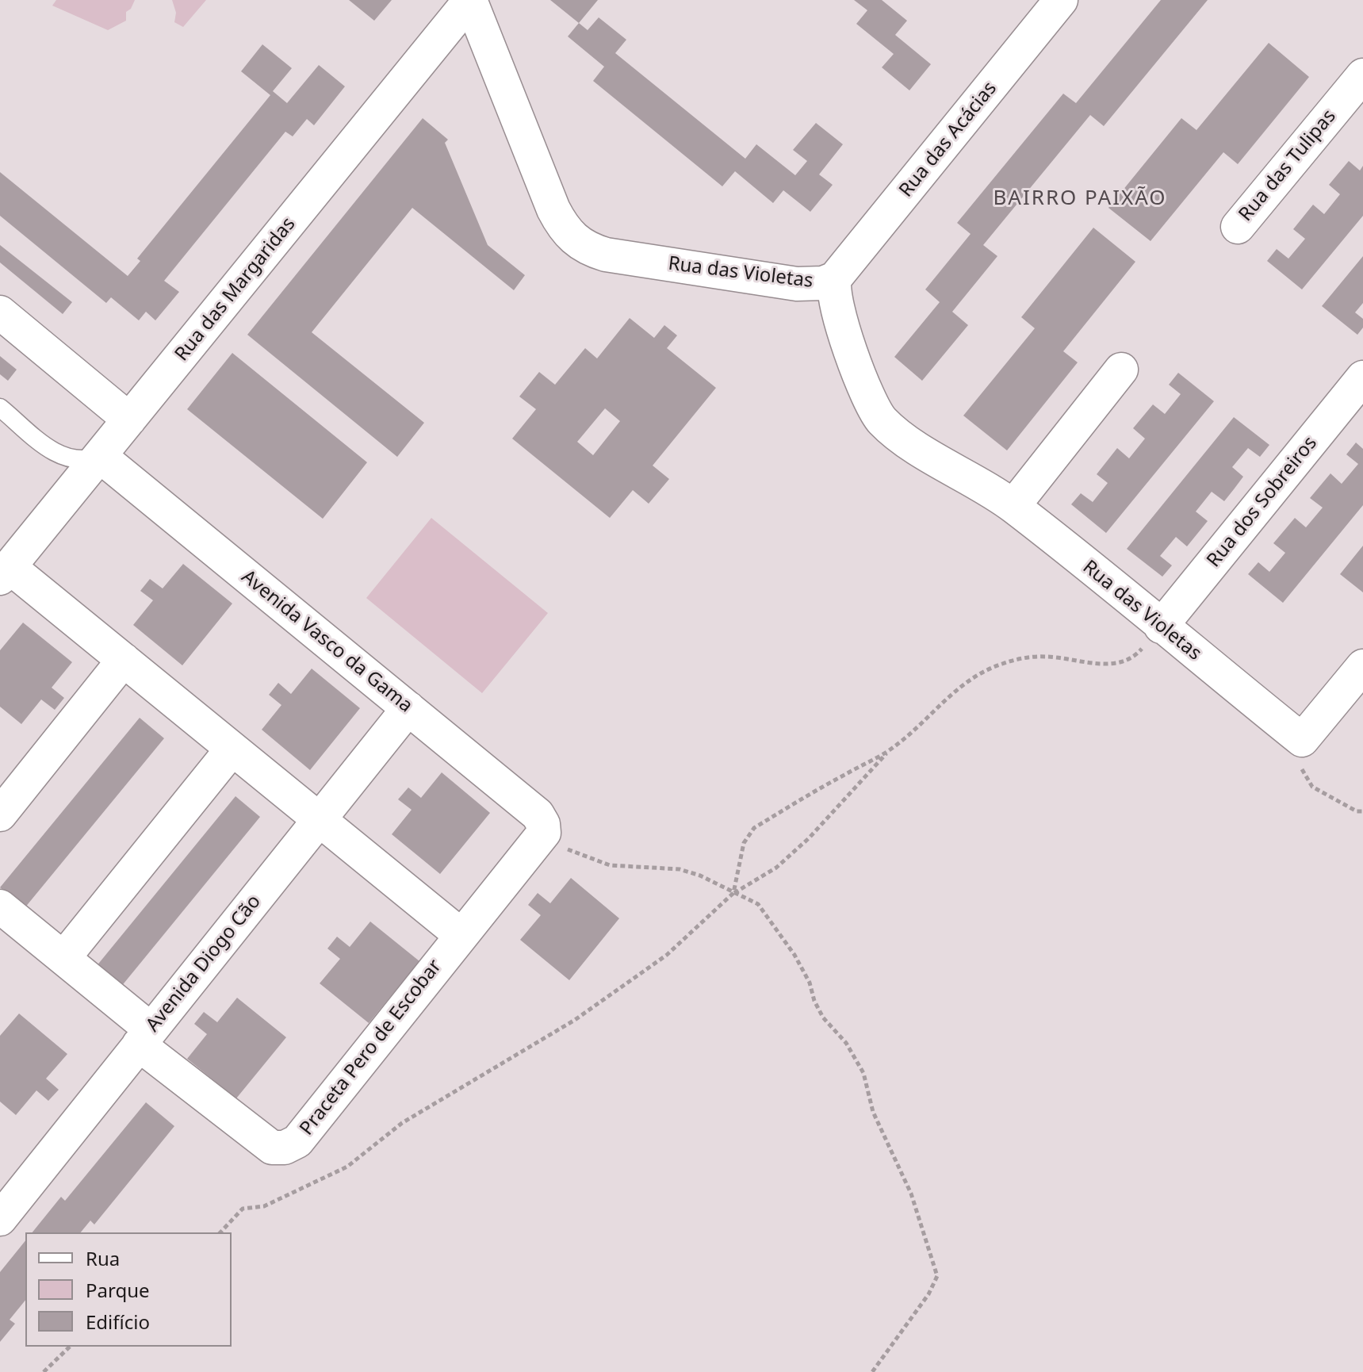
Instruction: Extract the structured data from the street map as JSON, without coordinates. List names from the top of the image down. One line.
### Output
{"streets":{"street":["Rua das Acácias","Rua das Tulipas","Rua das Violetas","Rua das Margaridas","Rua dos Sobreiros","Avenida Vasco da Gama","Avenida Diogo Cão","Praceta Pero de Escobar"]},"crossings":[["Rua das Acácias","Rua das Violetas"],["Rua das Violetas","Rua das Margaridas"],["Rua das Violetas","Rua dos Sobreiros"],["Rua das Margaridas","Avenida Vasco da Gama"],["Avenida Vasco da Gama","Avenida Diogo Cão"],["Avenida Vasco da Gama","Praceta Pero de Escobar"],["Avenida Diogo Cão","Praceta Pero de Escobar"]],"districts":["BAIRRO PAIXÃO"],"legend":["Rua","Parque","Edifício"]}
